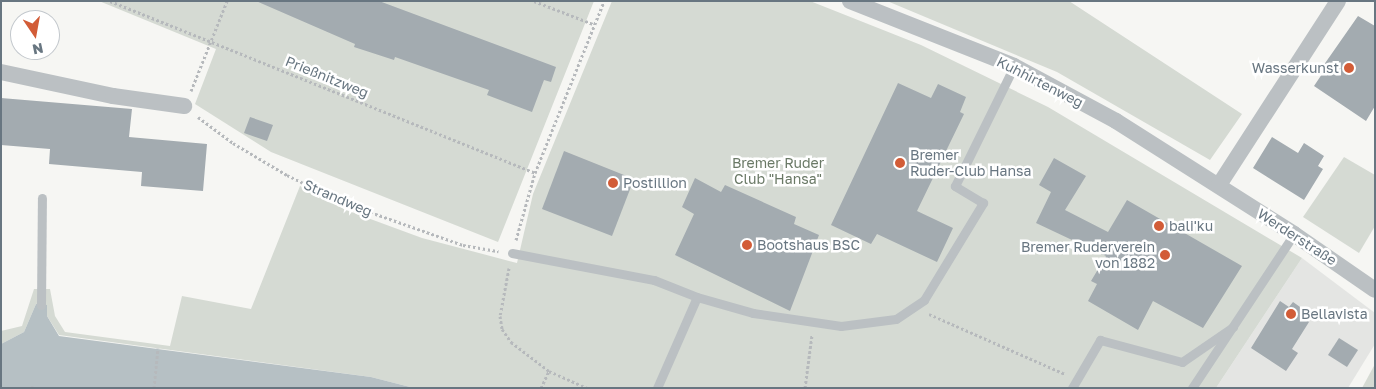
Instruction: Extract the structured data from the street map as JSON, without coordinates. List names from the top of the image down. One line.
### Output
{"streets":{"street":["Kuhhirtenweg","Werderstraße"],"path":["Prießnitzweg","Strandweg"]},"crossings":[["Kuhhirtenweg","Werderstraße"]],"parks":["Bremer Ruder Club \"Hansa\""],"places":["Wasserkunst","Bremer Ruder-Club Hansa","Postillion","bali'ku","Bootshaus BSC","Bremer Ruderverein von 1882","Bellavista"],"north":"bottom"}
